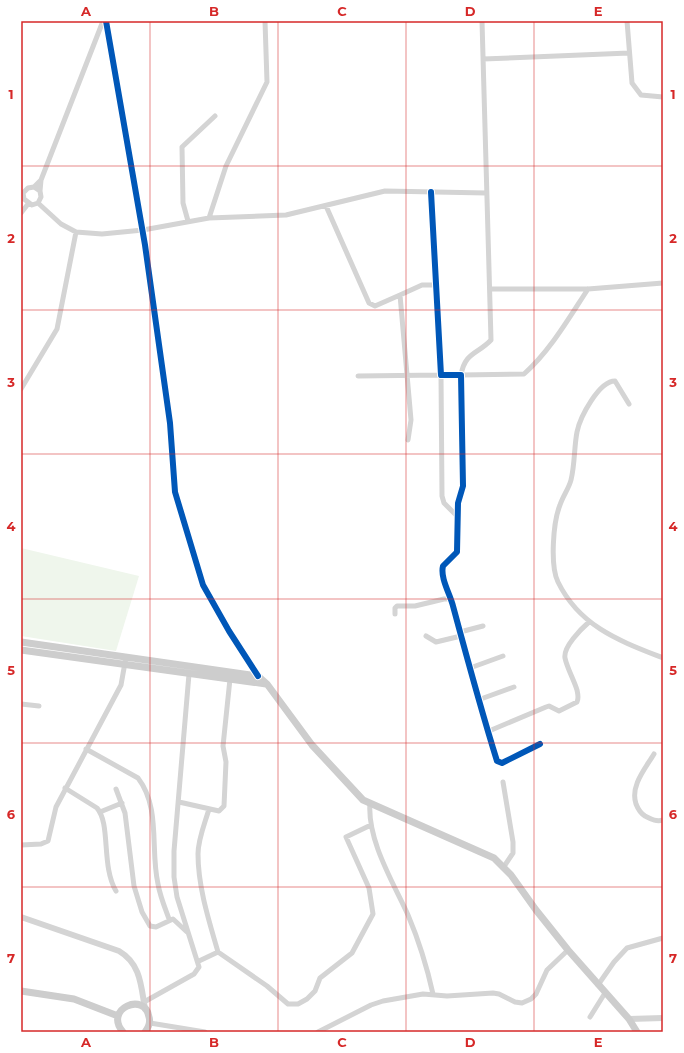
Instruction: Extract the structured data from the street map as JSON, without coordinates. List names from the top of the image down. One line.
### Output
{"grid":{"columns":["A","B","C","D","E"],"rows":["1","2","3","4","5","6","7"]}}
